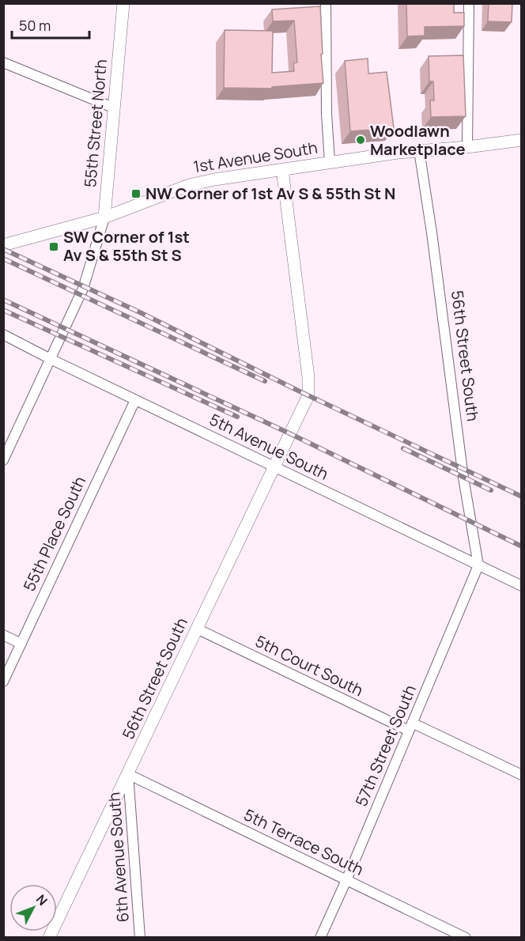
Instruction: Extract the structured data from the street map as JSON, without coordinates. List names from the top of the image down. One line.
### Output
{"streets":{"street":["55th Street North","1st Avenue South","56th Street South","5th Avenue South","55th Place South","5th Court South","57th Street South","5th Terrace South","6th Avenue South"]},"crossings":[["55th Street North","1st Avenue South"],["1st Avenue South","56th Street South"],["56th Street South","5th Avenue South"],["56th Street South","5th Court South"],["56th Street South","57th Street South"],["56th Street South","5th Terrace South"],["56th Street South","6th Avenue South"],["5th Avenue South","55th Place South"],["5th Avenue South","57th Street South"],["5th Court South","57th Street South"],["57th Street South","5th Terrace South"],["5th Terrace South","6th Avenue South"]],"places":{"other":["Woodlawn Marketplace"],"transit":["NW Corner of 1st Av S & 55th St N","SW Corner of 1st Av S & 55th St S"]},"scale_bar":"50 m","north":"top right"}
